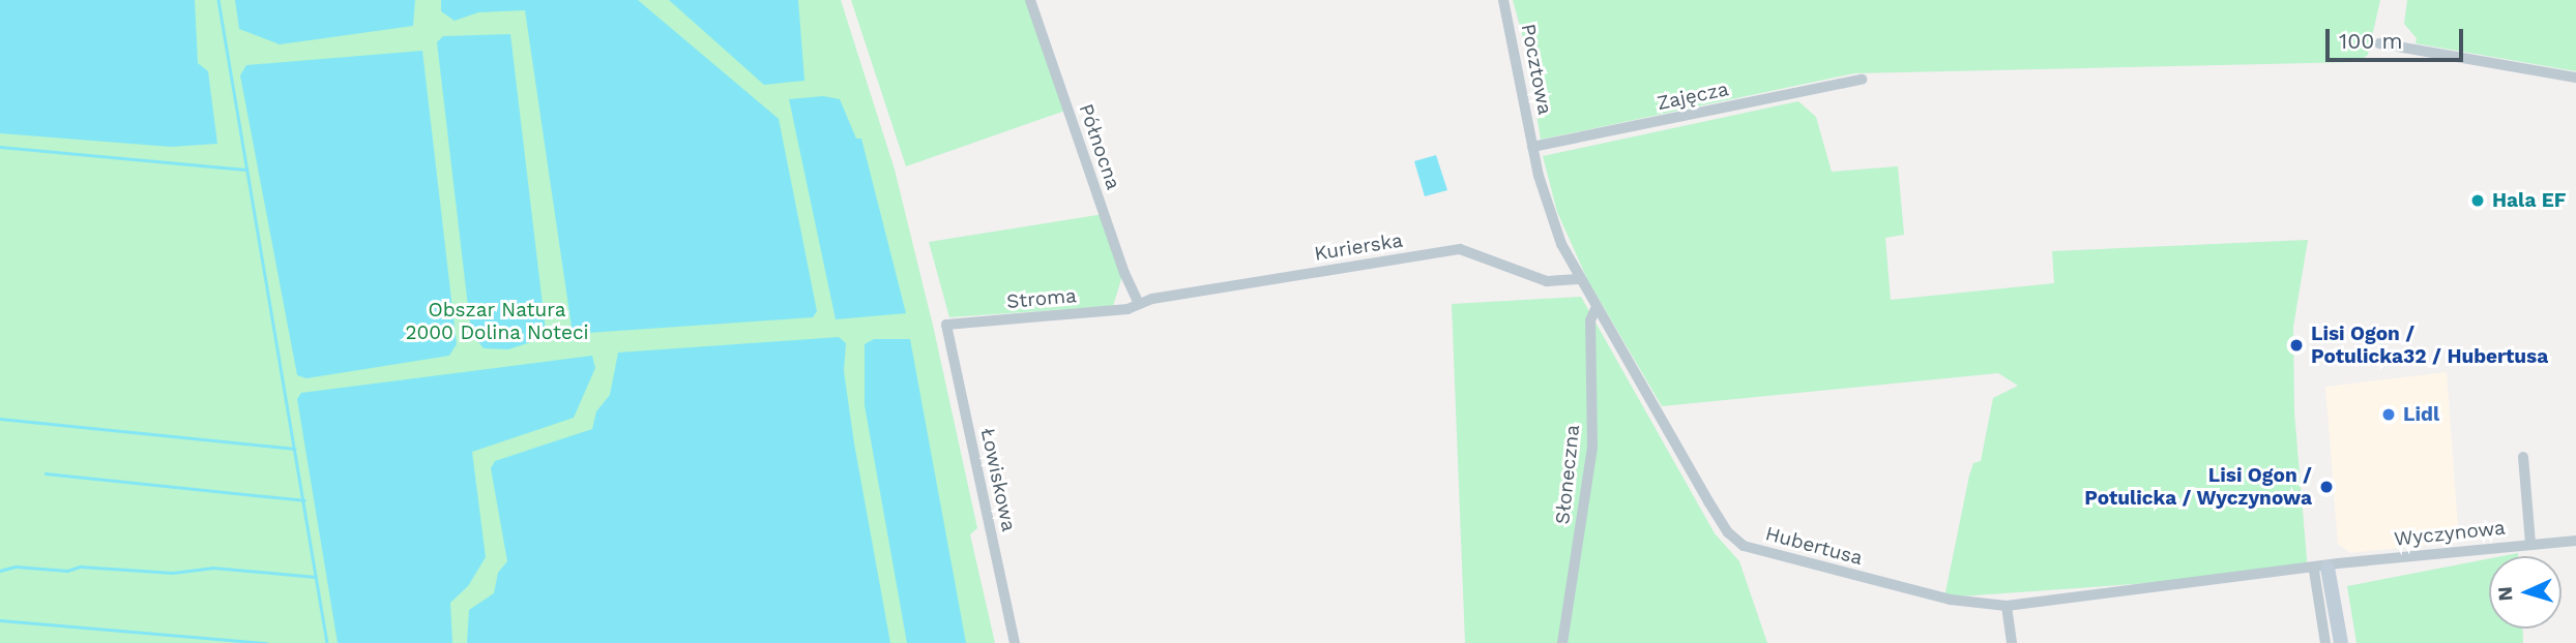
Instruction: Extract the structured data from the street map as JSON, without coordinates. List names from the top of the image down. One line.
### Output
{"streets":{"street":["Pocztowa","Zajęcza","Północna","Kurierska","Stroma","Słoneczna","Łowiskowa","Wyczynowa","Hubertusa"]},"crossings":[["Pocztowa","Zajęcza"],["Pocztowa","Hubertusa"],["Zajęcza","Hubertusa"],["Północna","Kurierska"],["Północna","Stroma"],["Kurierska","Stroma"],["Kurierska","Hubertusa"],["Stroma","Łowiskowa"],["Słoneczna","Hubertusa"],["Wyczynowa","Hubertusa"]],"parks":["Obszar Natura 2000 Dolina Noteci"],"places":["Hala EF","Lisi Ogon / Potulicka32 / Hubertusa","Lidl","Lisi Ogon / Potulicka / Wyczynowa"],"scale_bar":"100 m","north":"left"}
